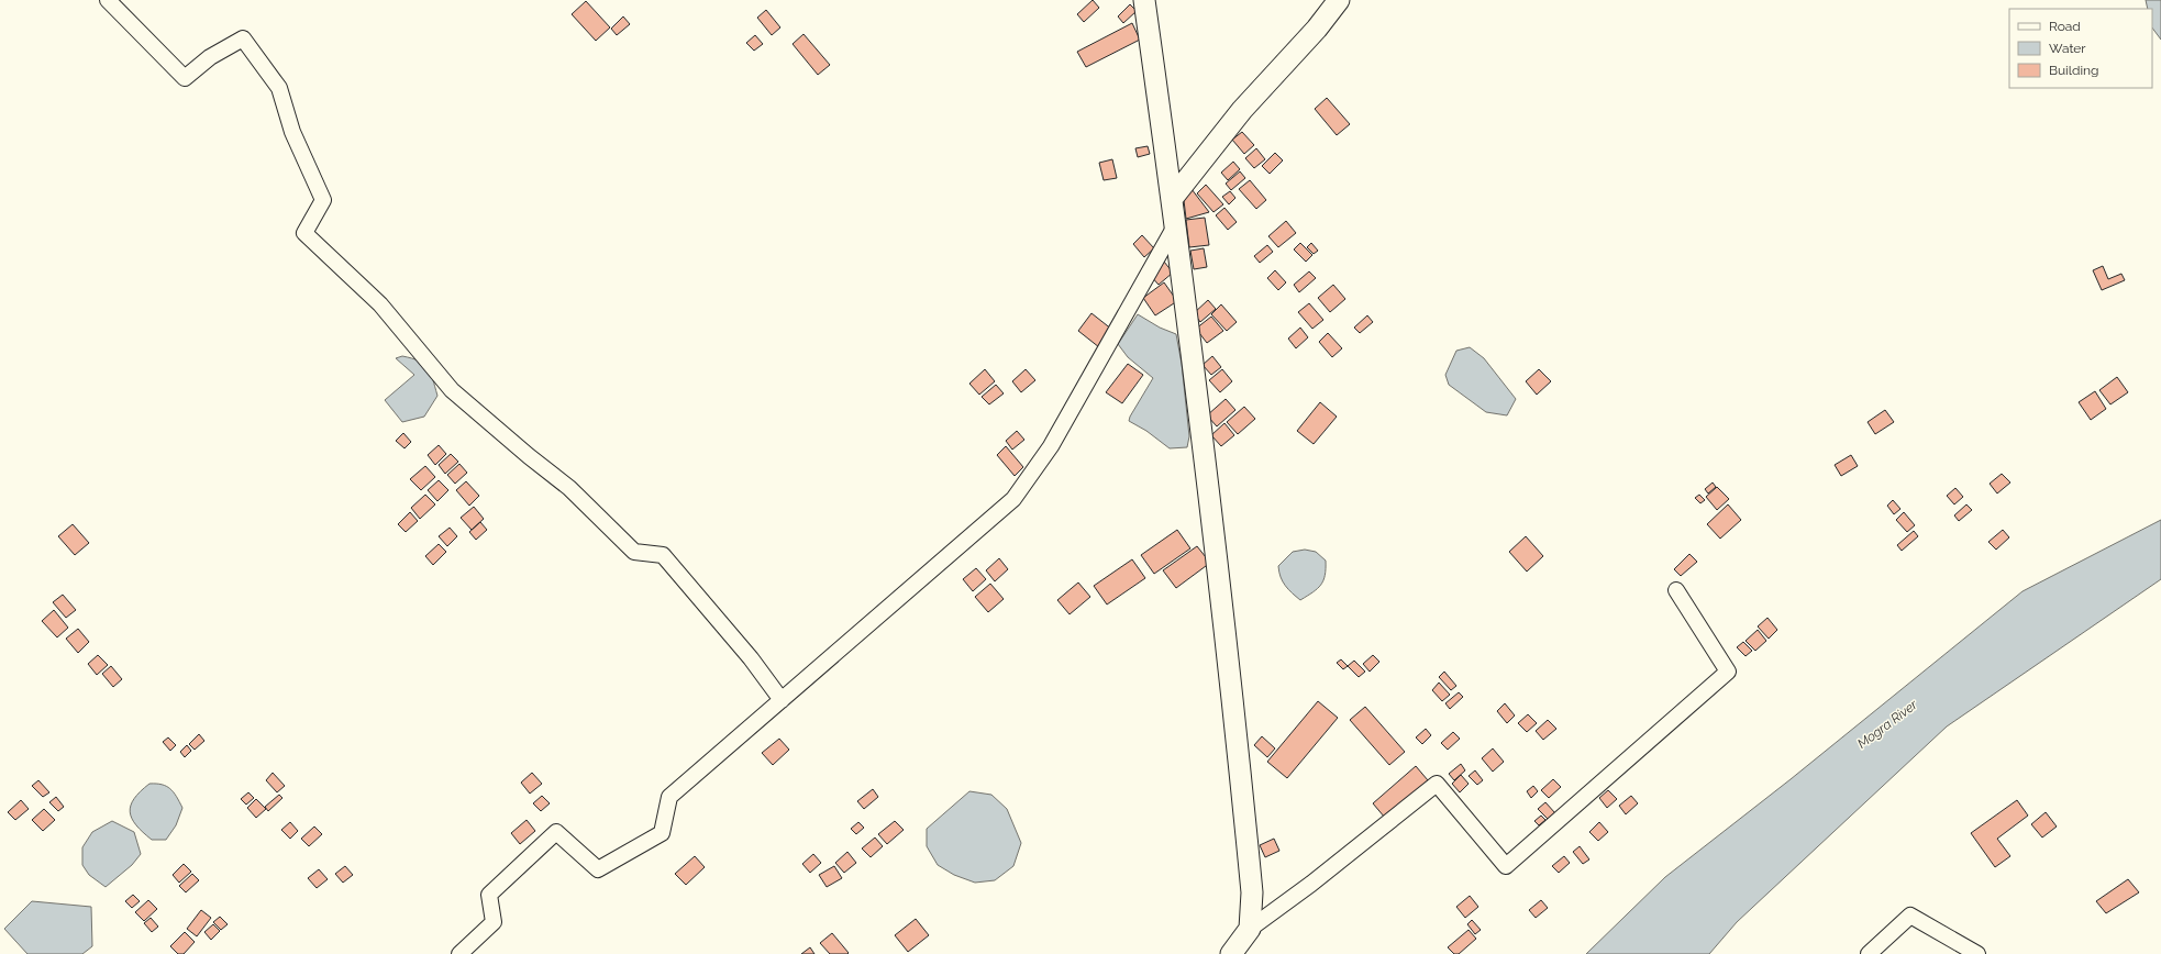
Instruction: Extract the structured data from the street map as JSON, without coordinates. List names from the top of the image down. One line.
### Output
{"water":["Mogra River"],"legend":["Road","Water","Building"]}
